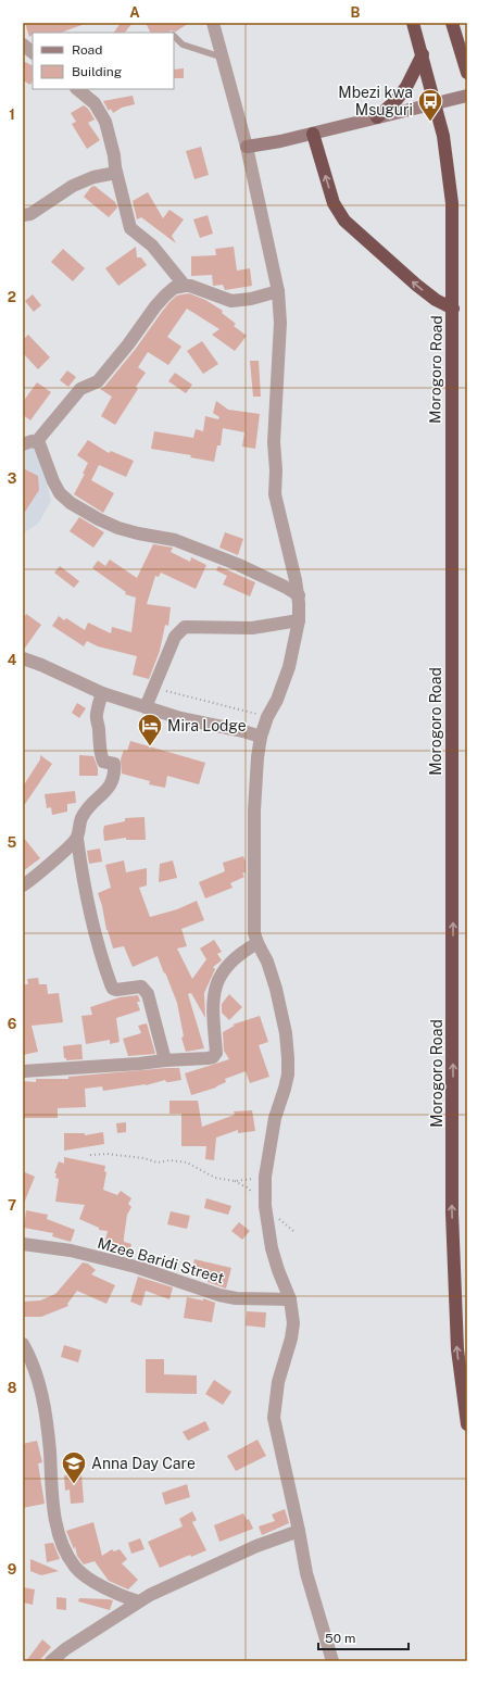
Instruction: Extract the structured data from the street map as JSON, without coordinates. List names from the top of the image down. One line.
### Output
{"streets":{"highway":["Morogoro Road"],"street":["Mzee Baridi Street"]},"one_way":["Morogoro Road"],"places":{"bus stop":["Mbezi kwa Msuguri"],"hotel":["Mira Lodge"],"school or university":["Anna Day Care"]},"legend":["Road","Building"],"scale_bar":"50 m","grid":{"columns":["A","B"],"rows":["1","2","3","4","5","6","7","8","9"]}}
